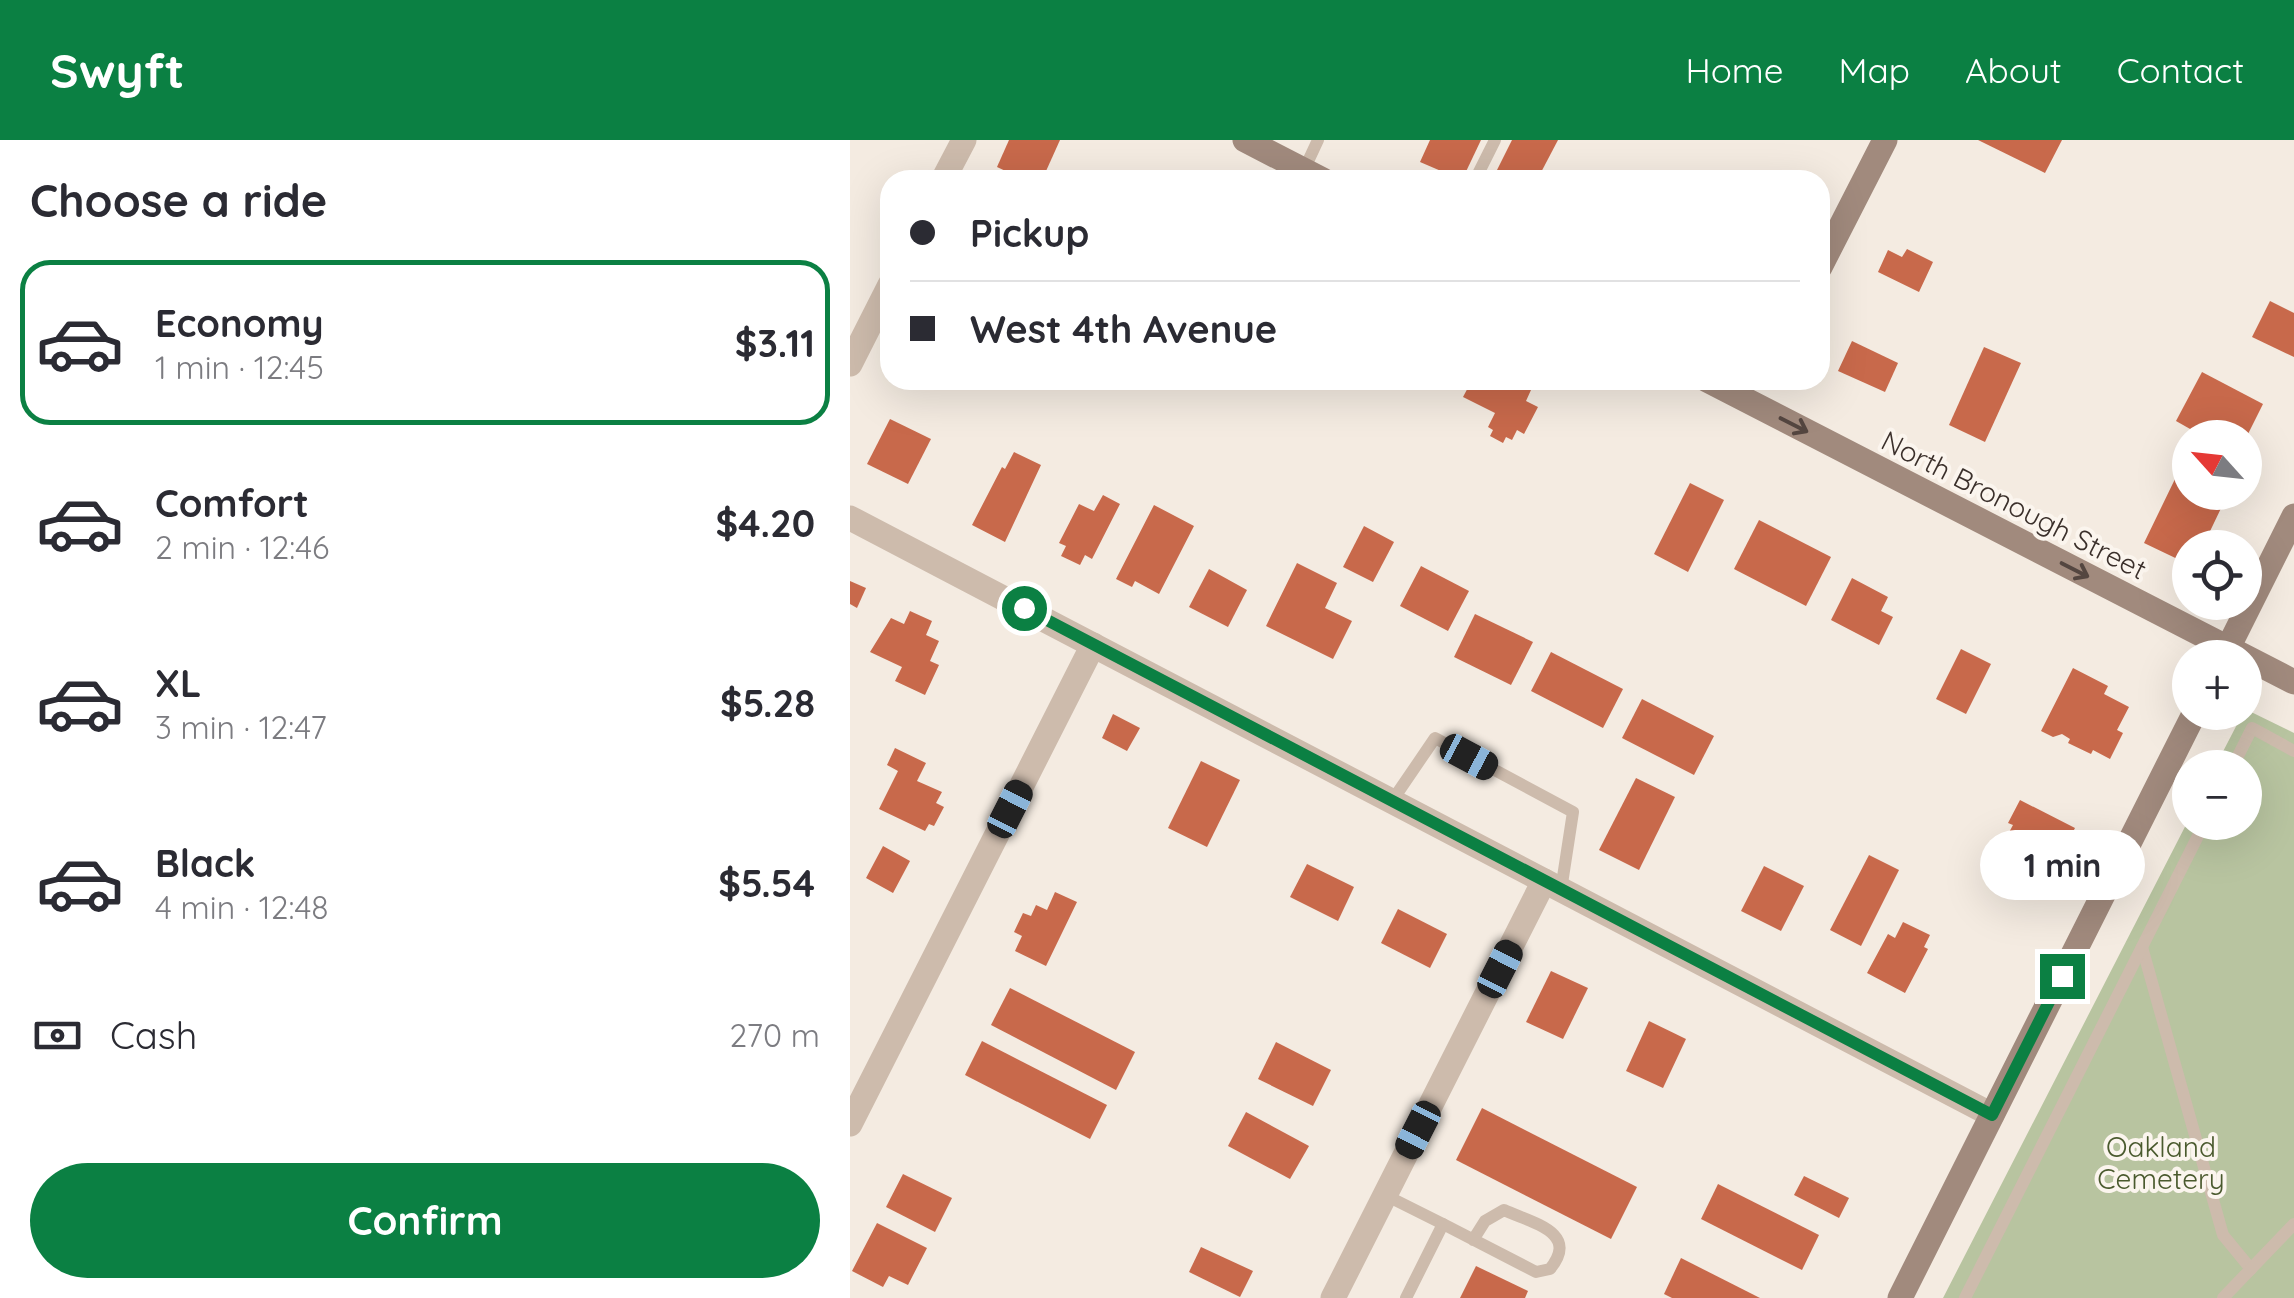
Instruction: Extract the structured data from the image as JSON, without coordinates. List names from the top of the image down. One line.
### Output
{"streets":{"street":["North Bronough Street"]},"one_way":["North Bronough Street"],"parks":["Oakland Cemetery"],"north":"top left","page":{"header":"Swyft","nav":["Home","Map","About","Contact"],"heading":"Choose a ride","banner":["Pickup","West 4th Avenue"],"list":[{"name":"Economy","note":"1 min · 12:45","value":"$3.11"},{"name":"Comfort","note":"2 min · 12:46","value":"$4.20"},{"name":"XL","note":"3 min · 12:47","value":"$5.28"},{"name":"Black","note":"4 min · 12:48","value":"$5.54"}],"map_buttons":["+","−"],"bubble":"1 min","pay":["Cash","270 m"],"buttons":"Confirm"}}
